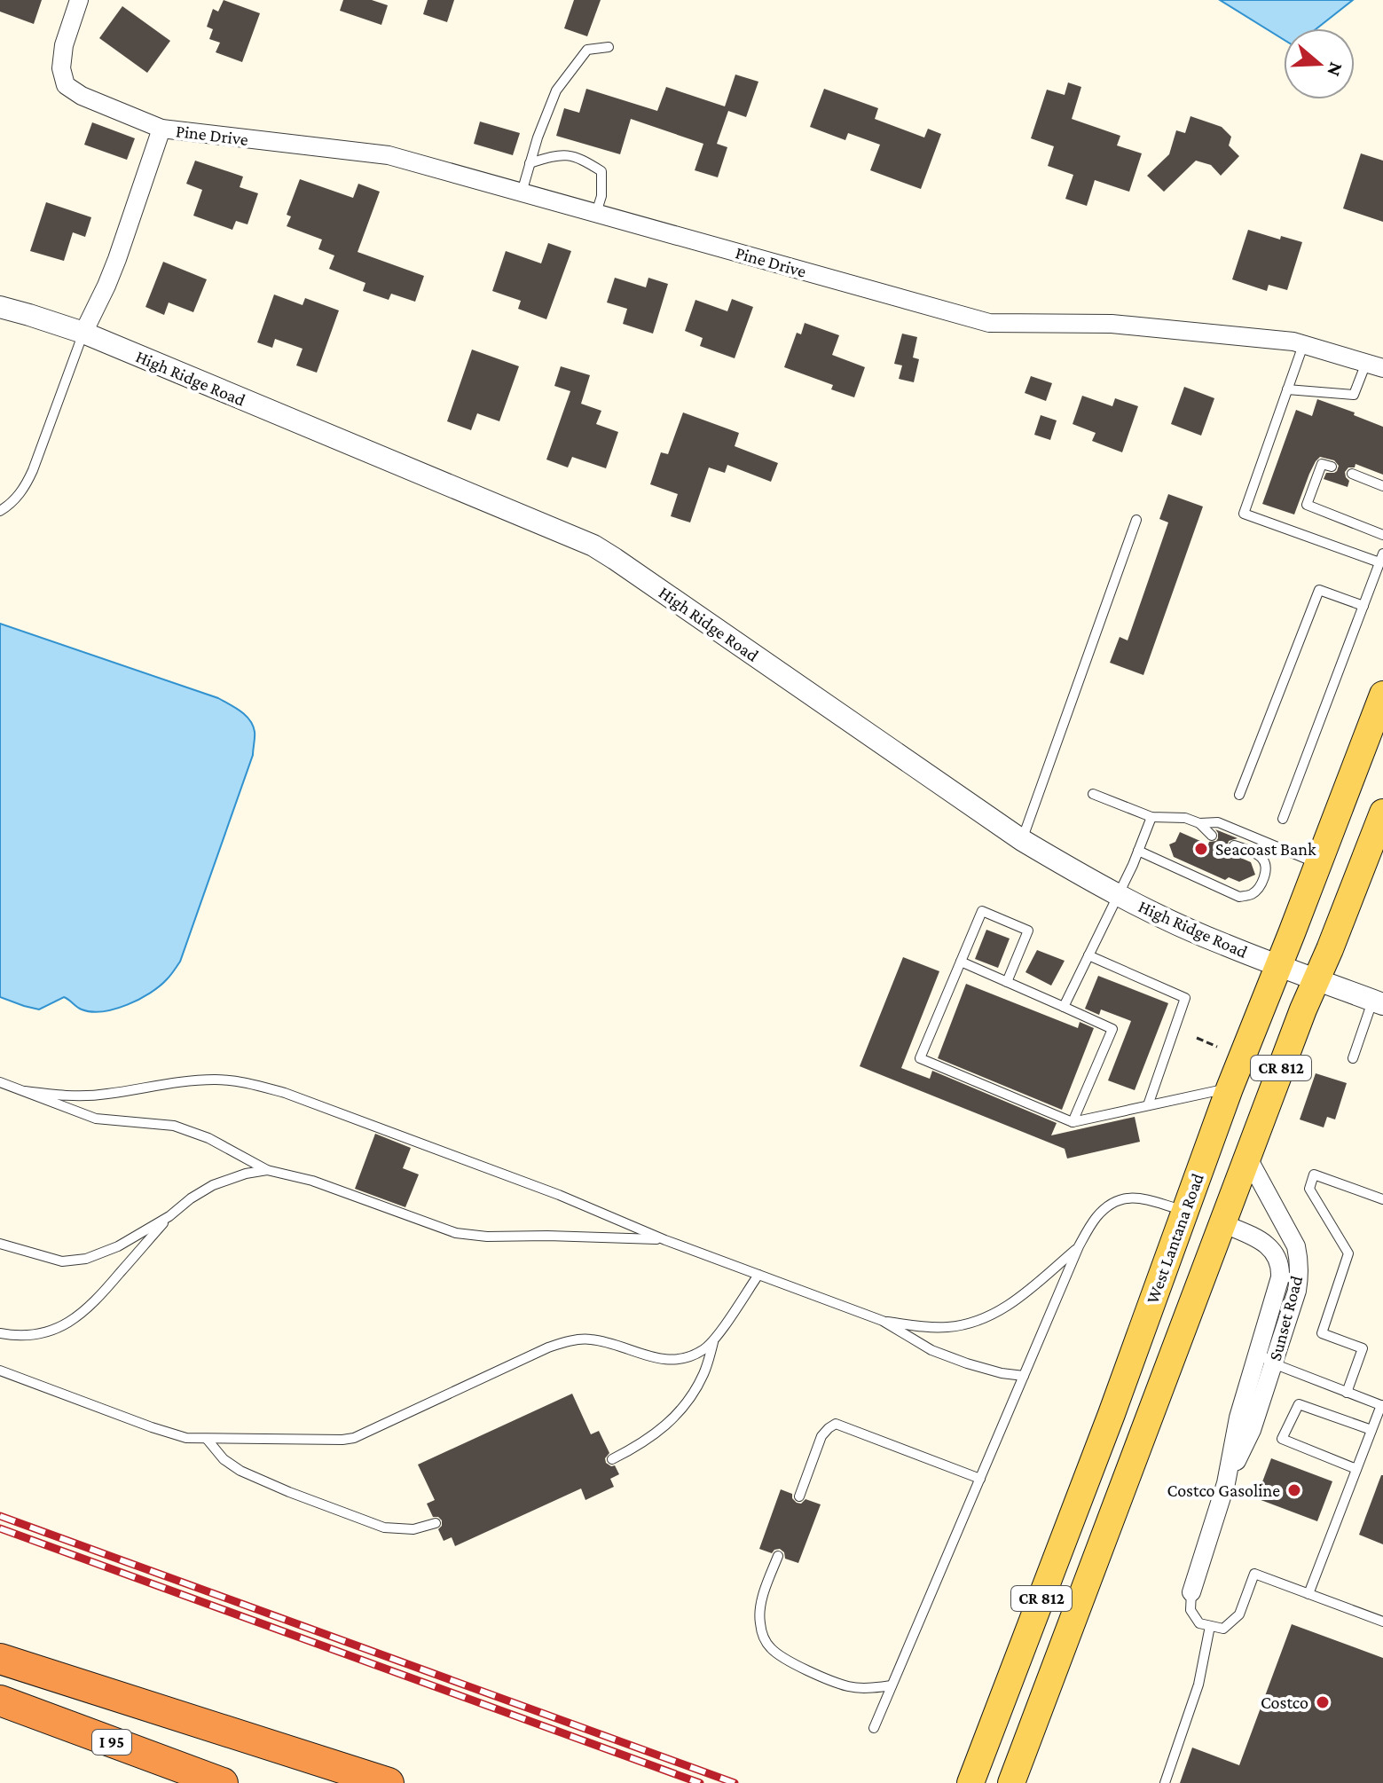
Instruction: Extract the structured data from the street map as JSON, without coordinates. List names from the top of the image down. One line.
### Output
{"streets":{"highway":["I 95"],"main road":["CR 812","West Lantana Road"],"street":["Pine Drive","High Ridge Road","Sunset Road"]},"crossings":[["Pine Drive","High Ridge Road"],["High Ridge Road","CR 812"],["High Ridge Road","West Lantana Road"],["CR 812","Sunset Road"]],"places":["Seacoast Bank","Costco Gasoline","Costco"],"north":"right"}
